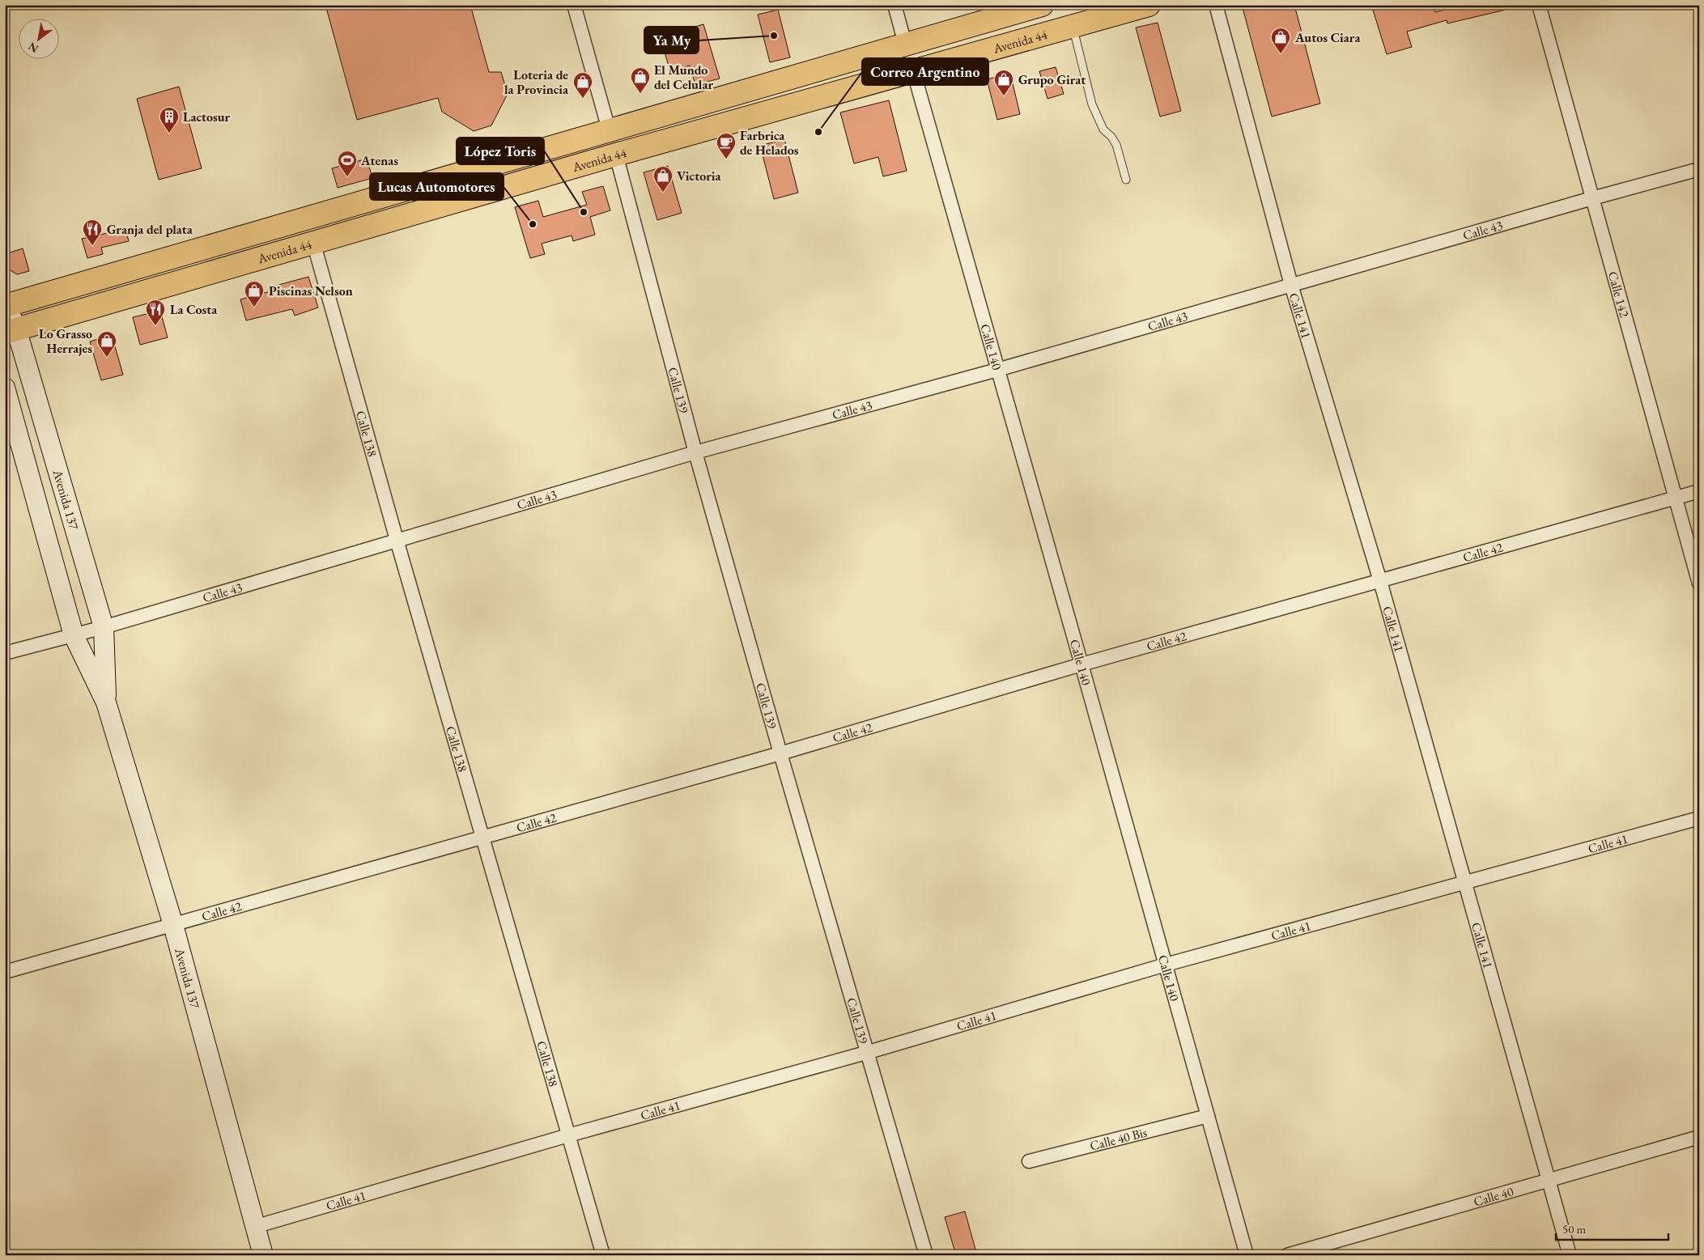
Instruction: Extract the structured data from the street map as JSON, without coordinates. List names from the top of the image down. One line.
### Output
{"streets":{"highway":["Avenida 44"],"street":["Calle 43","Calle 142","Calle 141","Calle 140","Calle 139","Calle 138","Avenida 137","Calle 42","Calle 41","Calle 40 Bis","Calle 40"]},"crossings":[["Avenida 44","Calle 140"],["Avenida 44","Calle 139"],["Avenida 44","Calle 138"],["Avenida 44","Avenida 137"],["Calle 43","Calle 142"],["Calle 43","Calle 141"],["Calle 43","Calle 140"],["Calle 43","Calle 139"],["Calle 43","Calle 138"],["Calle 43","Avenida 137"],["Calle 142","Calle 42"],["Calle 141","Calle 42"],["Calle 141","Calle 41"],["Calle 141","Calle 40"],["Calle 140","Calle 42"],["Calle 140","Calle 41"],["Calle 140","Calle 40 Bis"],["Calle 139","Calle 42"],["Calle 139","Calle 41"],["Calle 138","Calle 42"],["Calle 138","Calle 41"],["Avenida 137","Calle 42"],["Avenida 137","Calle 41"]],"places":{"other":["Ya My","Correo Argentino","López Toris","Lucas Automotores"],"shop":["Autos Ciara","El Mundo del Celular","Grupo Girat","Loteria de la Provincia","Victoria","Piscinas Nelson","Lo Grasso Herrajes"],"building":["Lactosur"],"cafe":["Farbrica de Helados"],"sports":["Atenas"],"restaurant":["Granja del plata","La Costa"]},"scale_bar":"50 m","north":"bottom left"}
